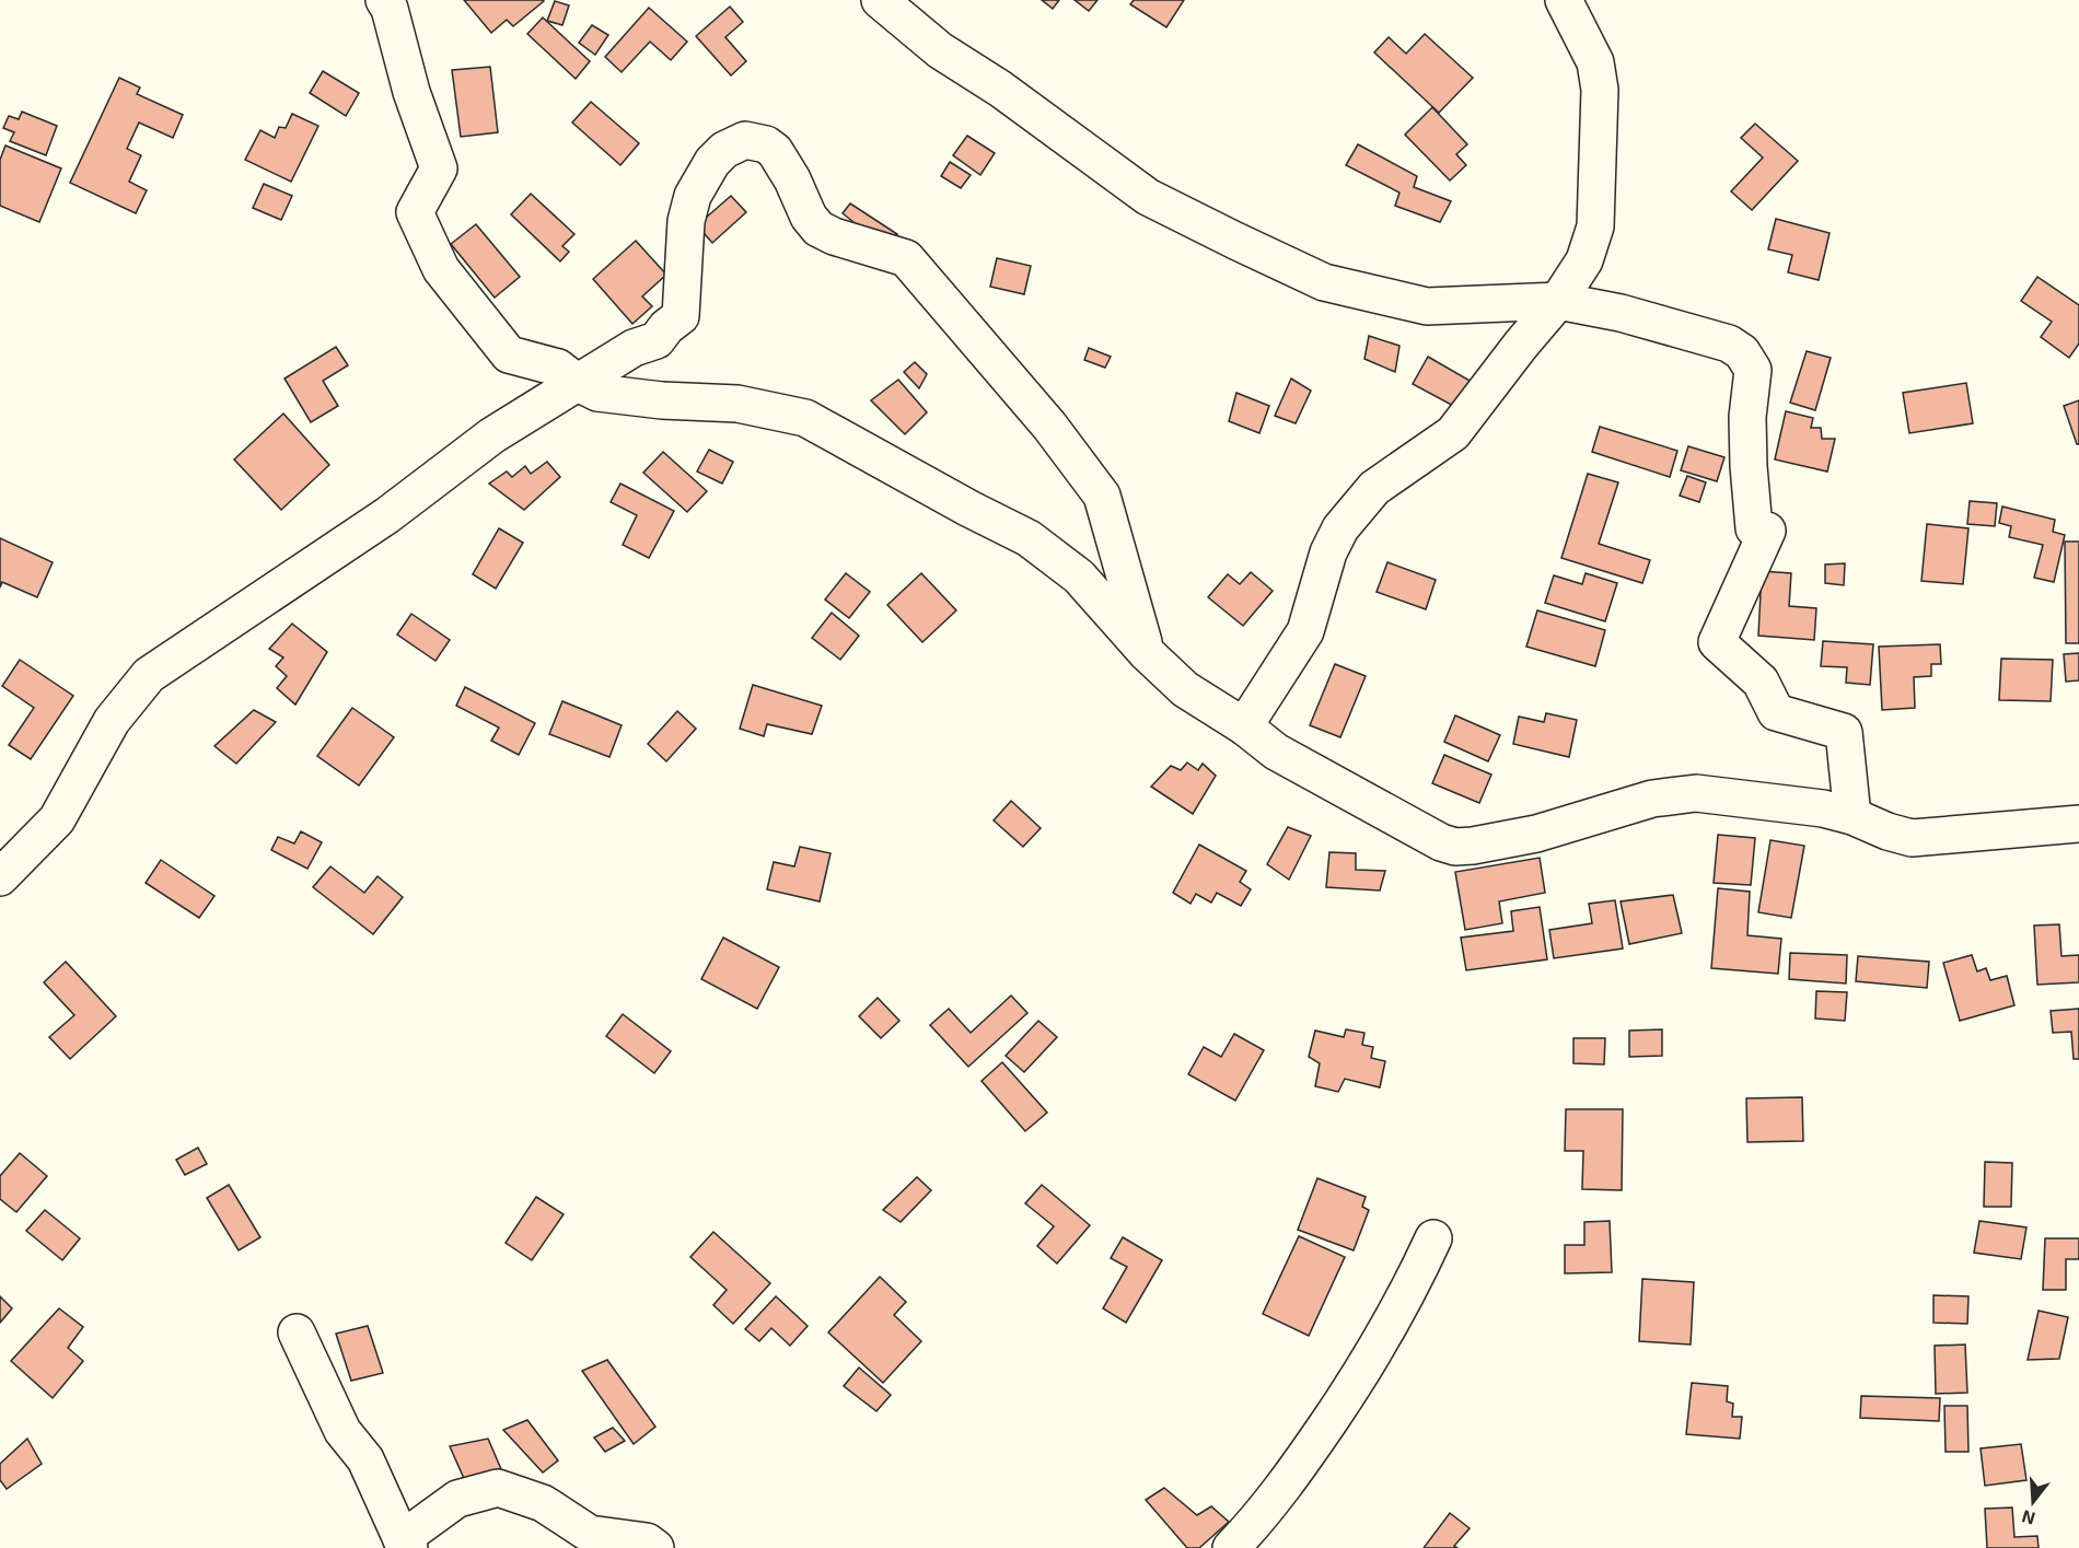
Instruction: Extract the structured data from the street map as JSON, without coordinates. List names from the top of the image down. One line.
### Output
{"north":"bottom"}
